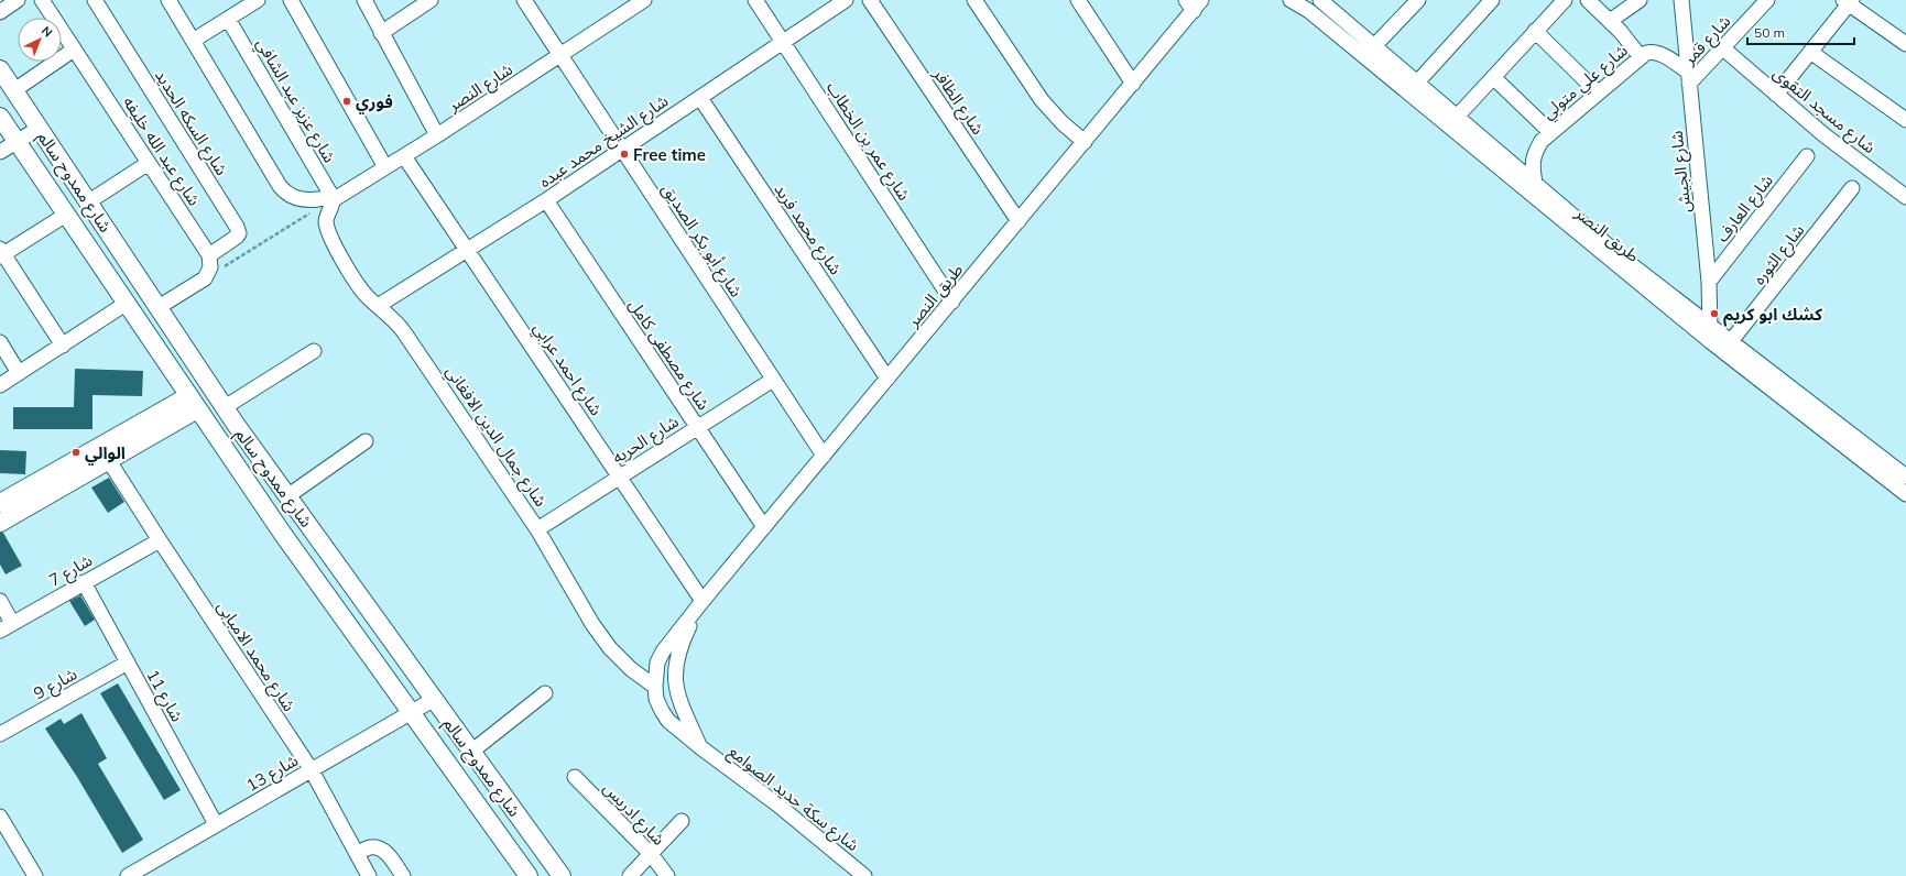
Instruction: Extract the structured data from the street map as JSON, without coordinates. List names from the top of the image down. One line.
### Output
{"streets":{"main road":["شارع ممدوح سالم"],"street":["شارع قمر","شارع علي متولي","شارع النصر","شارع عزيز عبد الشافي","شارع الظافر","شارع مسجد التقوى","شارع السكه الحديد","شارع الشيخ محمد عبده","شارع عمر بن الخطاب","شارع عبد الله خليفه","شارع الجيش","شارع العارف","شارع محمد فريد","طريق النصر","شارع أبو بكر الصديق","شارع الثوره","شارع مصطفى كامل","شارع احمد عرابي","شارع جمال الدين الافغاني","شارع الحريه","شارع 7","شارع محمد الامبابى","شارع 9","شارع 11","شارع 13","شارع سكة حديد الصوامع","شارع ادريس"]},"crossings":[["شارع قمر","شارع علي متولي"],["شارع قمر","شارع مسجد التقوى"],["شارع قمر","شارع الجيش"],["شارع علي متولي","شارع الجيش"],["شارع علي متولي","طريق النصر"],["شارع النصر","شارع عزيز عبد الشافي"],["شارع النصر","شارع أبو بكر الصديق"],["شارع النصر","شارع احمد عرابي"],["شارع النصر","شارع جمال الدين الافغاني"],["شارع عزيز عبد الشافي","شارع جمال الدين الافغاني"],["شارع الظافر","طريق النصر"],["شارع السكه الحديد","شارع عبد الله خليفه"],["شارع الشيخ محمد عبده","شارع عمر بن الخطاب"],["شارع الشيخ محمد عبده","شارع محمد فريد"],["شارع الشيخ محمد عبده","شارع أبو بكر الصديق"],["شارع الشيخ محمد عبده","شارع مصطفى كامل"],["شارع الشيخ محمد عبده","شارع احمد عرابي"],["شارع الشيخ محمد عبده","شارع جمال الدين الافغاني"],["شارع عمر بن الخطاب","طريق النصر"],["شارع الجيش","شارع العارف"],["شارع الجيش","طريق النصر"],["شارع ممدوح سالم","شارع 13"],["شارع محمد فريد","طريق النصر"],["طريق النصر","شارع أبو بكر الصديق"],["طريق النصر","شارع الثوره"],["طريق النصر","شارع مصطفى كامل"],["طريق النصر","شارع احمد عرابي"],["طريق النصر","شارع سكة حديد الصوامع"],["شارع أبو بكر الصديق","شارع الحريه"],["شارع مصطفى كامل","شارع الحريه"],["شارع احمد عرابي","شارع الحريه"],["شارع احمد عرابي","شارع سكة حديد الصوامع"],["شارع جمال الدين الافغاني","شارع الحريه"],["شارع جمال الدين الافغاني","شارع سكة حديد الصوامع"],["شارع 7","شارع محمد الامبابى"],["شارع 7","شارع 11"],["شارع محمد الامبابى","شارع 13"],["شارع 9","شارع 11"],["شارع 11","شارع 13"]],"places":["فوري","Free time","كشك ابو كريم","الوالي"],"scale_bar":"50 m","north":"top right"}
